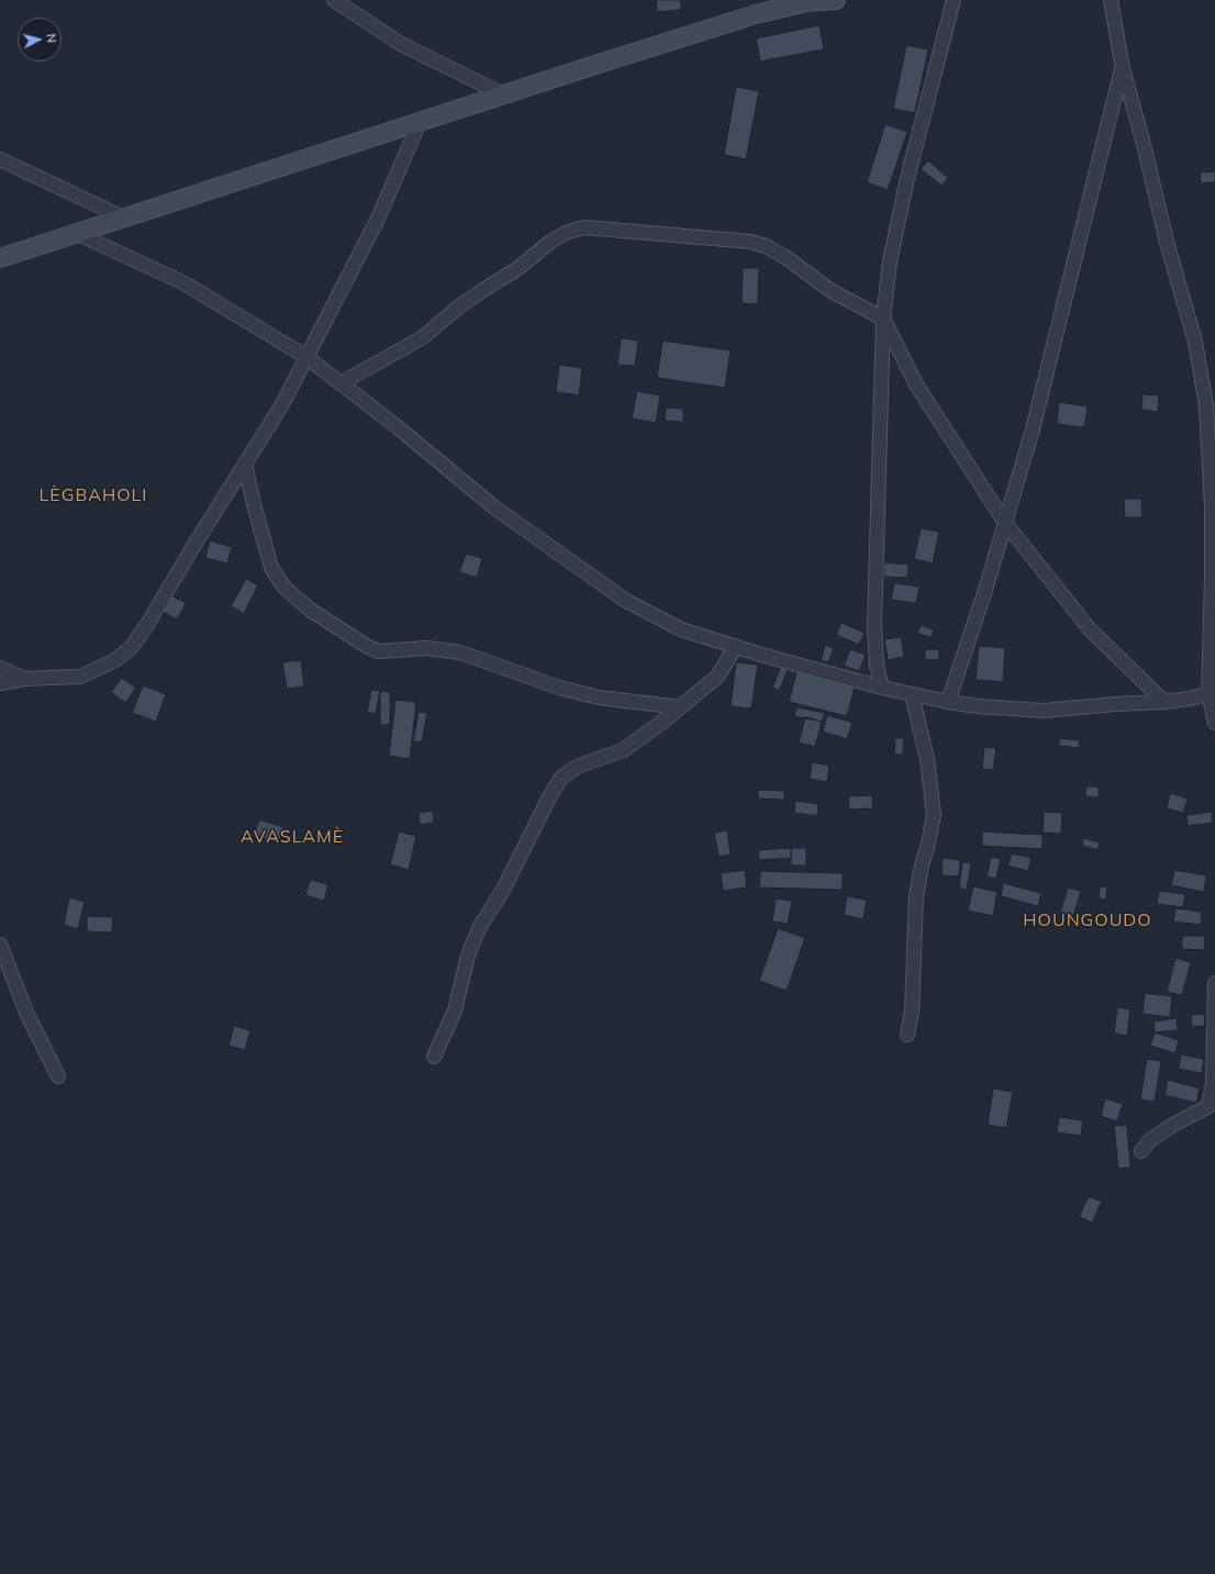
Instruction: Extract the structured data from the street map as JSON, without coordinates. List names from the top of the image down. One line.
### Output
{"districts":["LÈGBAHOLI","AVASLAMÈ","HOUNGOUDO"],"north":"right"}
